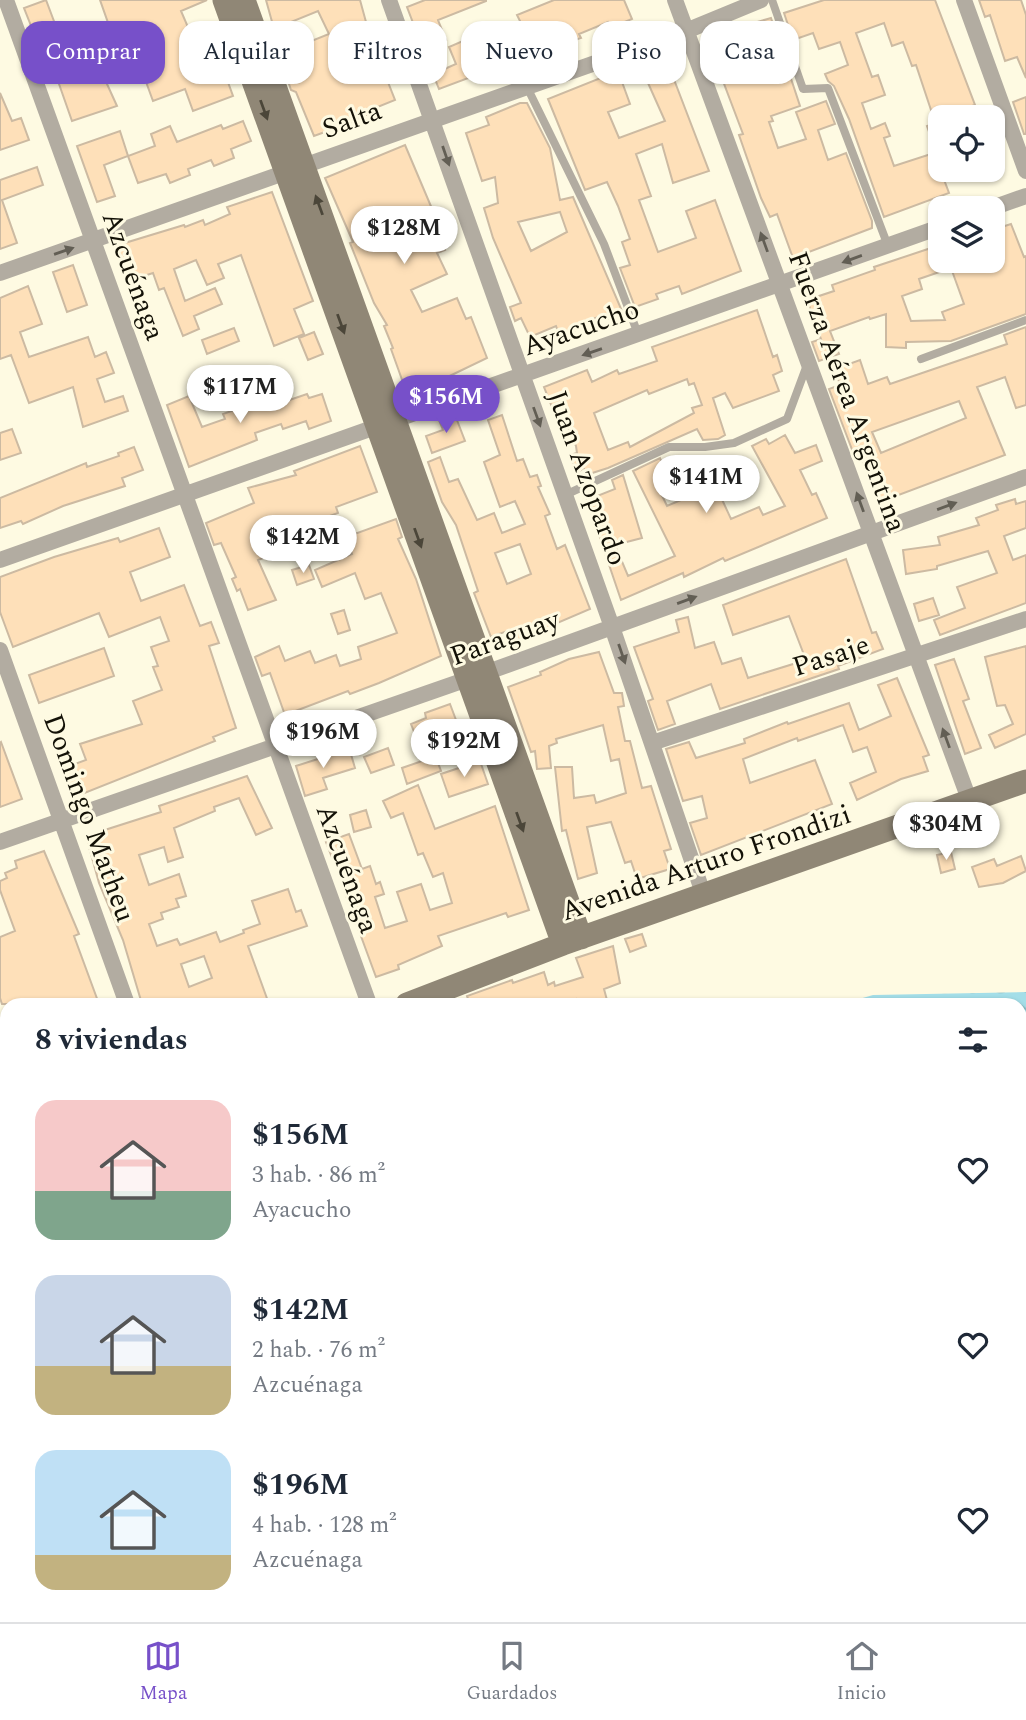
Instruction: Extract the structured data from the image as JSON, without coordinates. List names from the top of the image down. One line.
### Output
{"streets":{"main road":["Avenida Arturo Frondizi"],"street":["Salta","Azcuénaga","Ayacucho","Fuerza Aérea Argentina","Juan Azopardo","Paraguay","Pasaje","Domingo Matheu"]},"crossings":[["Salta","Azcuénaga"],["Salta","Fuerza Aérea Argentina"],["Salta","Juan Azopardo"],["Azcuénaga","Ayacucho"],["Azcuénaga","Paraguay"],["Ayacucho","Fuerza Aérea Argentina"],["Ayacucho","Juan Azopardo"],["Fuerza Aérea Argentina","Paraguay"],["Fuerza Aérea Argentina","Pasaje"],["Fuerza Aérea Argentina","Avenida Arturo Frondizi"],["Juan Azopardo","Paraguay"],["Juan Azopardo","Pasaje"],["Juan Azopardo","Avenida Arturo Frondizi"],["Paraguay","Domingo Matheu"]],"one_way":["Fuerza Aérea Argentina","Juan Azopardo","Paraguay"],"page":{"chip":["Comprar","Alquilar","Filtros","Nuevo","Piso","Casa"],"price":["$128M","$117M","$156M","$141M","$142M","$196M","$192M","$304M"],"heading":"8 viviendas","list":[{"name":"$156M","note":"3 hab. · 86 m² · Ayacucho"},{"name":"$142M","note":"2 hab. · 76 m² · Azcuénaga"},{"name":"$196M","note":"4 hab. · 128 m² · Azcuénaga"}],"tabs":["Mapa","Guardados","Inicio"]}}
